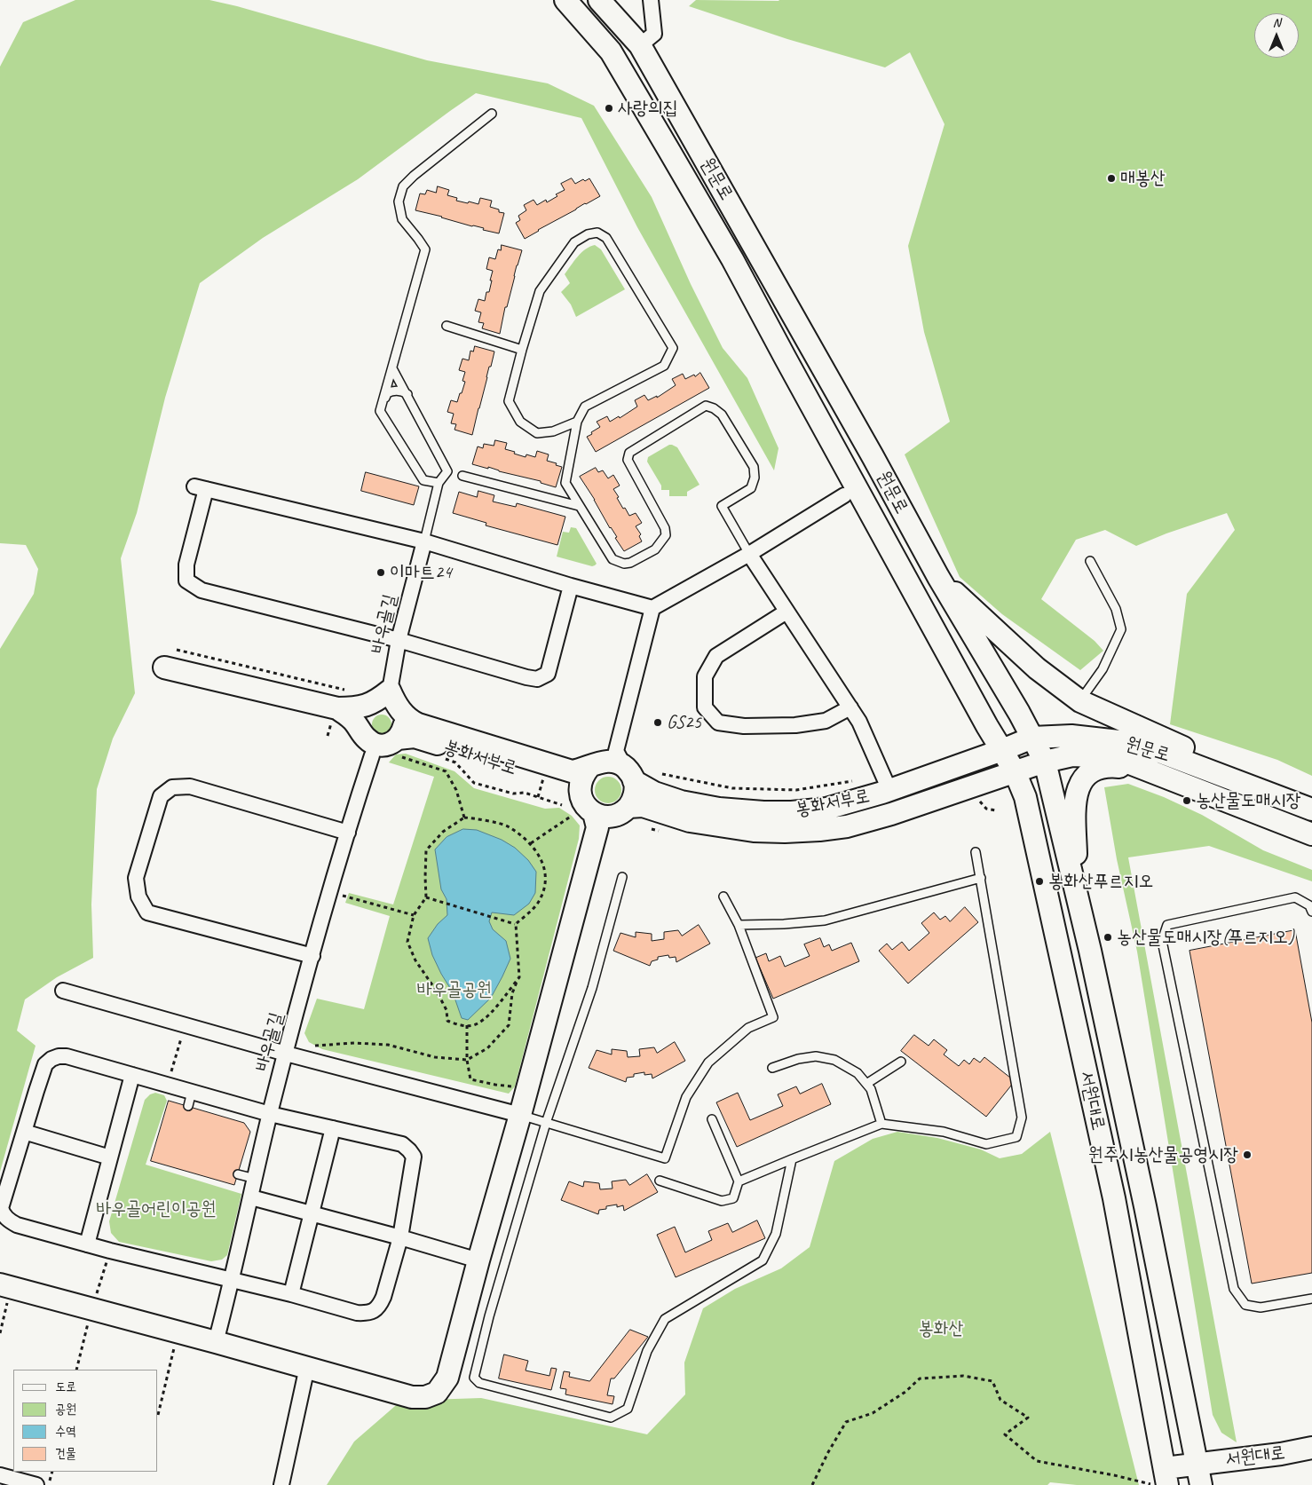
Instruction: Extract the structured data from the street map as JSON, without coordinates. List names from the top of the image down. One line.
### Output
{"streets":{"street":["원문로","바우골길","봉화서부로","서원대로"]},"crossings":[["원문로","봉화서부로"],["원문로","서원대로"],["바우골길","봉화서부로"],["봉화서부로","서원대로"]],"parks":["바우골공원","바우골어린이공원","봉화산"],"places":["사랑의집","매봉산","이마트24","GS25","농산물도매시장","봉화산푸르지오","농산물도매시장(푸르지오)","원주시농산물공영시장"],"legend":["도로","공원","수역","건물"],"north":"top"}
